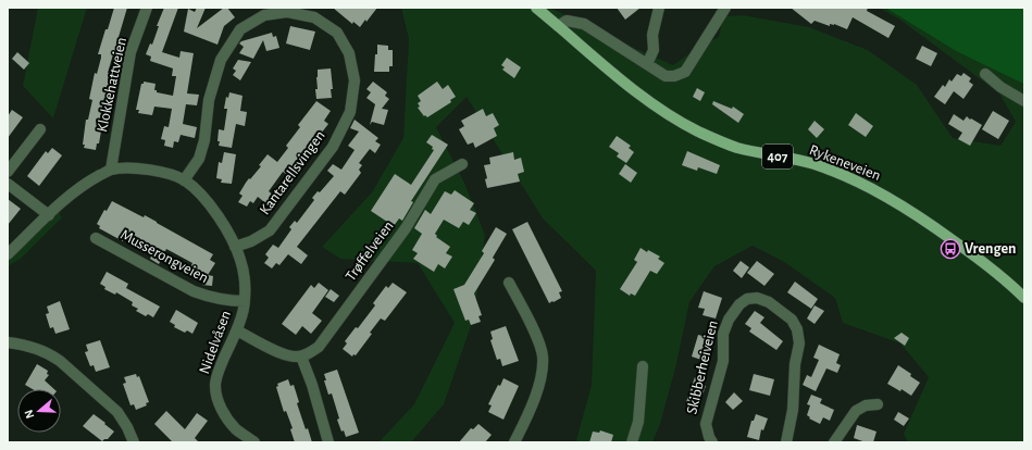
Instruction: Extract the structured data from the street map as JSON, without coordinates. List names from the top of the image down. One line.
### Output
{"streets":{"main road":["407","Rykeneveien"],"street":["Klokkehattveien","Kantarellsvingen","Trøffelveien","Musserongveien","Nidelvåsen","Skibberheiveien"]},"crossings":[["Klokkehattveien","Nidelvåsen"],["Kantarellsvingen","Nidelvåsen"],["Musserongveien","Nidelvåsen"]],"places":{"bus stop":["Vrengen"]},"north":"left"}
